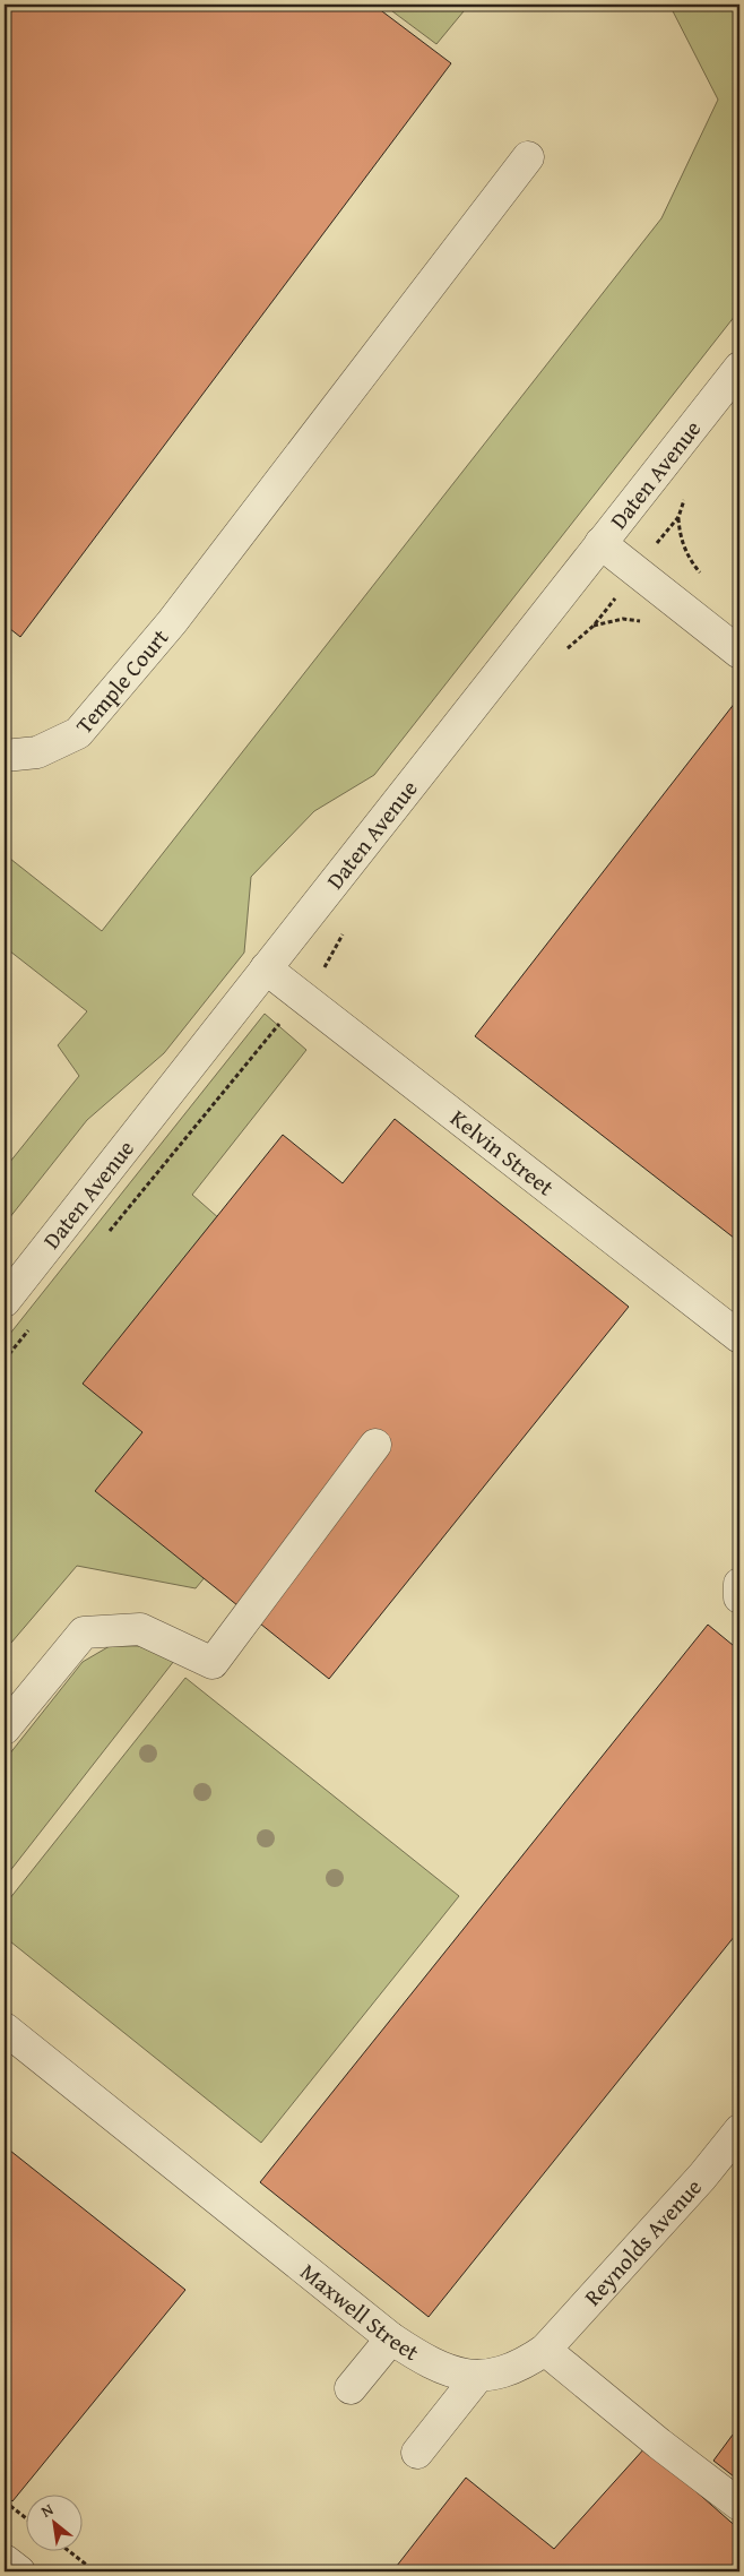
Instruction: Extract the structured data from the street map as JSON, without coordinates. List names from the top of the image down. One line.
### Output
{"streets":{"street":["Daten Avenue","Temple Court","Kelvin Street","Reynolds Avenue","Maxwell Street"]},"crossings":[["Daten Avenue","Kelvin Street"],["Reynolds Avenue","Maxwell Street"]],"north":"top left"}
